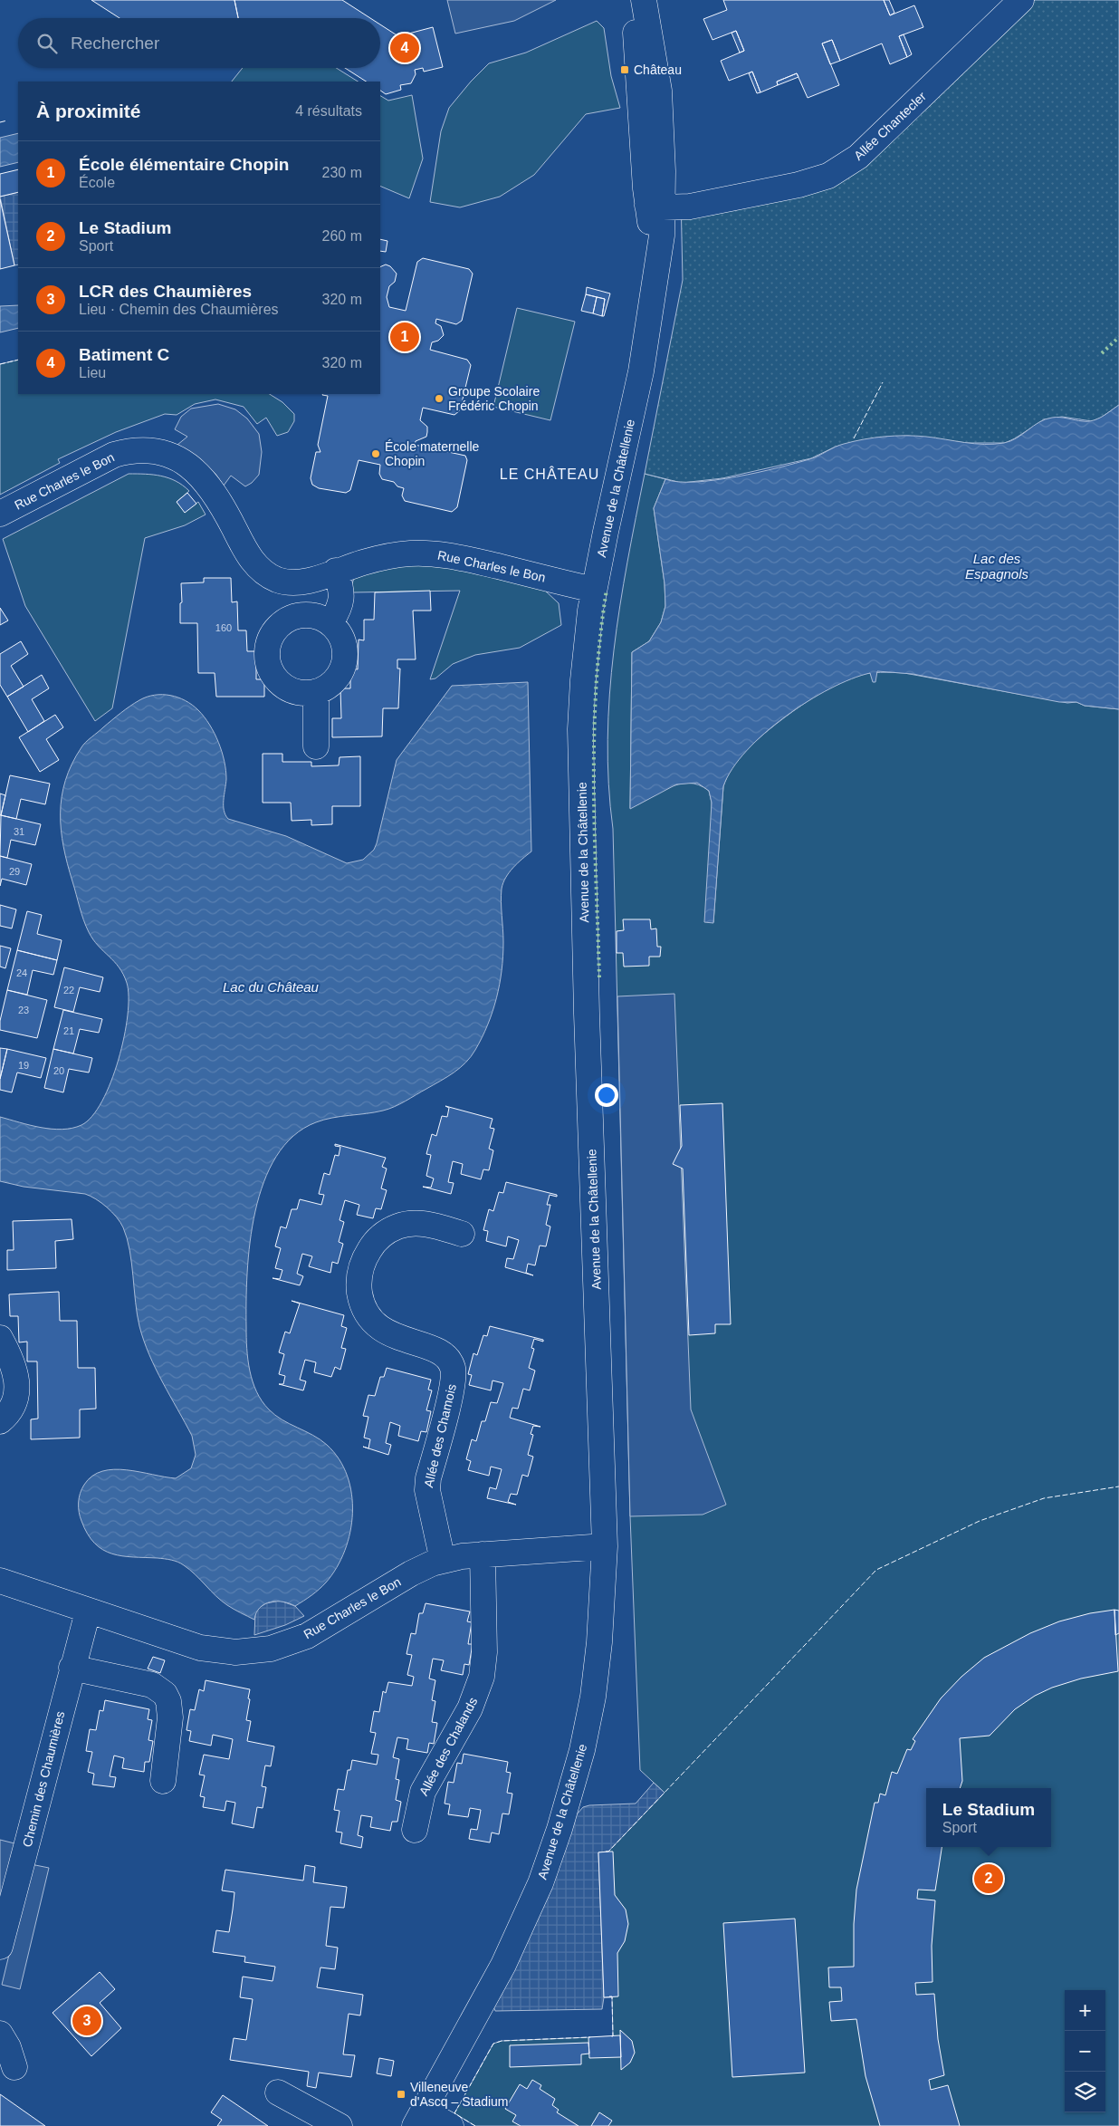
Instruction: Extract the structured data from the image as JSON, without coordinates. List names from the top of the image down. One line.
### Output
{"streets":{"street":["Allée Chantecler","Rue Charles le Bon","Avenue de la Châtellenie","Allée des Chamois","Allée des Chalands","Chemin des Chaumières"]},"crossings":[["Allée Chantecler","Avenue de la Châtellenie"],["Rue Charles le Bon","Avenue de la Châtellenie"],["Rue Charles le Bon","Allée des Chamois"],["Rue Charles le Bon","Allée des Chalands"],["Rue Charles le Bon","Chemin des Chaumières"]],"districts":["LE CHÂTEAU"],"water":["Lac des Espagnols","Lac du Château"],"places":{"transit":["Château","Villeneuve d'Ascq – Stadium"],"other":["Groupe Scolaire Frédéric Chopin","École maternelle Chopin"]},"house_numbers":["160","31","29","24","22","23","21","19","20"],"page":{"search":"Rechercher","pins":["4","1","2","3"],"heading":["À proximité","4 résultats"],"list":[{"mark":"1","name":"École élémentaire Chopin","note":"École","value":"230 m"},{"mark":"2","name":"Le Stadium","note":"Sport","value":"260 m"},{"mark":"3","name":"LCR des Chaumières","note":"Lieu · Chemin des Chaumières","value":"320 m"},{"mark":"4","name":"Batiment C","note":"Lieu","value":"320 m"}],"popup":["Le Stadium","Sport"],"map_buttons":["+","−"]}}
